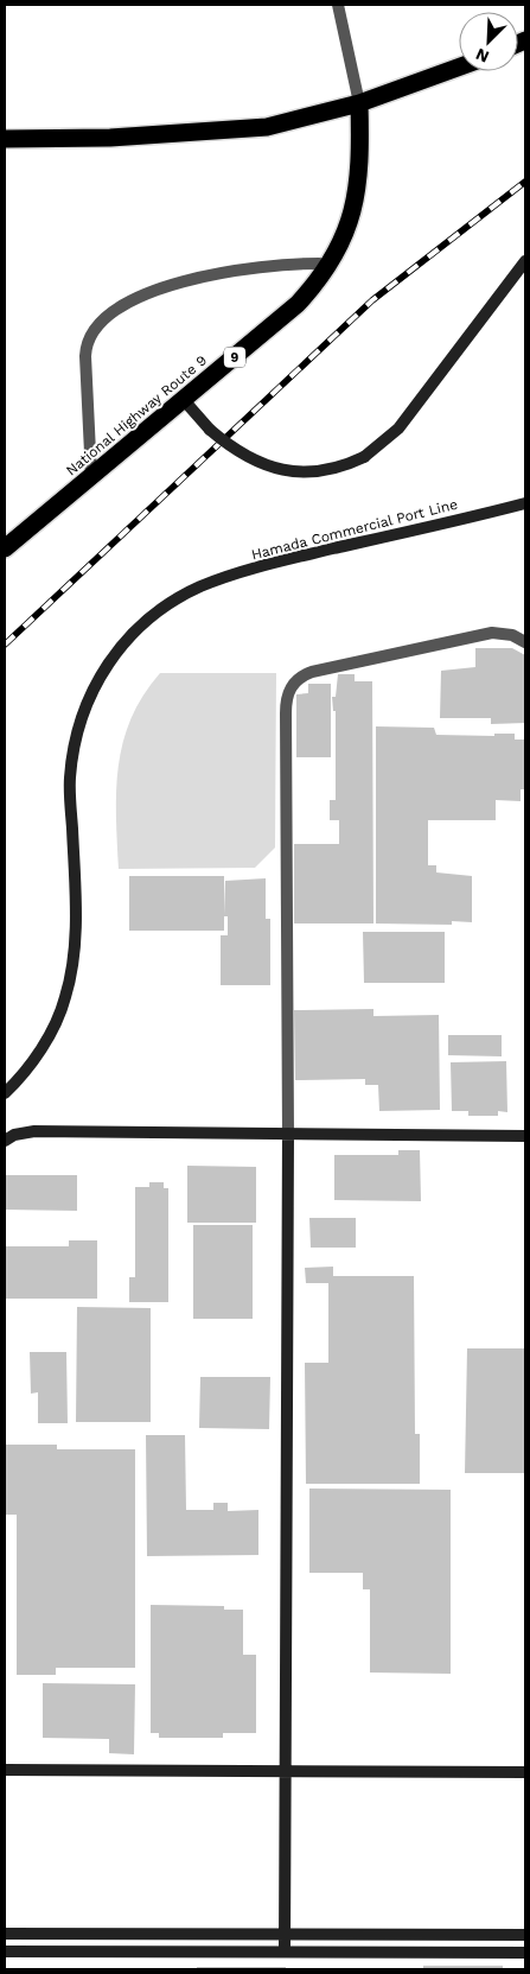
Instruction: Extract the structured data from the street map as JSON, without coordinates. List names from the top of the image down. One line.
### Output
{"streets":{"highway":["9","National Highway Route 9"],"street":["Hamada Commercial Port Line"]},"north":"bottom left"}
